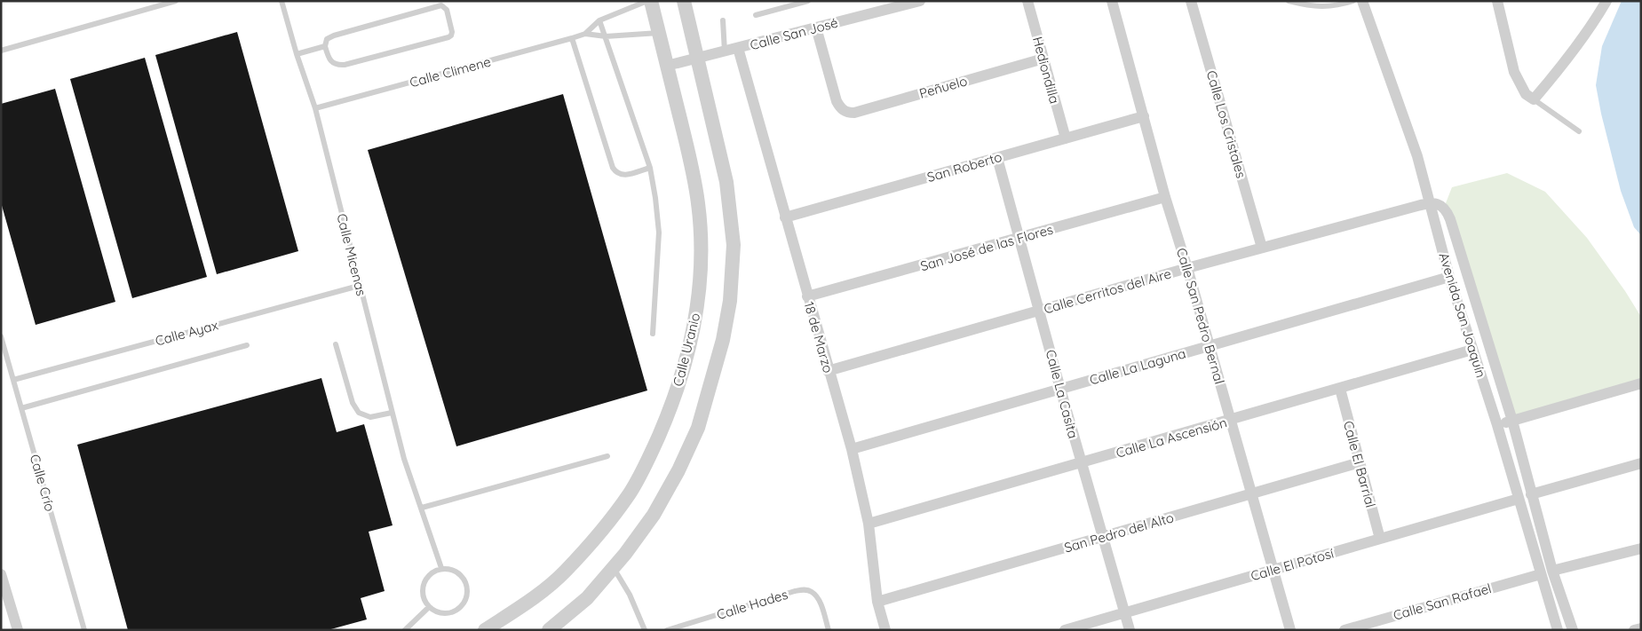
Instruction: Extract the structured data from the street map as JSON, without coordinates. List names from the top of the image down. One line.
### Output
{"streets":{"street":["Calle San José","Hediondilla","Peñuelo","Calle Los Cristales","San Roberto","San José de las Flores","Calle Cerritos del Aire","Avenida San Joaquín","Calle San Pedro Bernal","18 de Marzo","Calle Uranio","Calle La Laguna","Calle La Casita","Calle La Ascensión","Calle El Barrial","San Pedro del Alto","Calle El Potosí","Calle San Rafael"],"lane":["Calle Climene","Calle Micenas","Calle Ayax","Calle Crío","Calle Hades"]},"crossings":[["Calle San José","Peñuelo"],["Calle San José","18 de Marzo"],["Calle San José","Calle Uranio"],["Hediondilla","Peñuelo"],["Hediondilla","San Roberto"],["Calle Climene","Calle Micenas"],["Calle Climene","Calle Uranio"],["Calle Los Cristales","Calle Cerritos del Aire"],["San Roberto","Calle San Pedro Bernal"],["San Roberto","18 de Marzo"],["San Roberto","Calle La Casita"],["San José de las Flores","Calle San Pedro Bernal"],["San José de las Flores","18 de Marzo"],["San José de las Flores","Calle La Casita"],["Calle Micenas","Calle Ayax"],["Calle Cerritos del Aire","Avenida San Joaquín"],["Calle Cerritos del Aire","Calle San Pedro Bernal"],["Calle Cerritos del Aire","18 de Marzo"],["Calle Cerritos del Aire","Calle La Casita"],["Avenida San Joaquín","Calle La Laguna"],["Avenida San Joaquín","Calle La Ascensión"],["Avenida San Joaquín","Calle El Potosí"],["Avenida San Joaquín","Calle San Rafael"],["Calle San Pedro Bernal","Calle La Laguna"],["Calle San Pedro Bernal","Calle La Ascensión"],["Calle San Pedro Bernal","San Pedro del Alto"],["Calle San Pedro Bernal","Calle El Potosí"],["Calle Ayax","Calle Crío"],["18 de Marzo","Calle La Laguna"],["18 de Marzo","Calle La Ascensión"],["18 de Marzo","San Pedro del Alto"],["Calle La Laguna","Calle La Casita"],["Calle La Casita","Calle La Ascensión"],["Calle La Casita","San Pedro del Alto"],["Calle La Casita","Calle El Potosí"],["Calle La Ascensión","Calle El Barrial"],["Calle El Barrial","San Pedro del Alto"],["Calle El Barrial","Calle El Potosí"]]}
